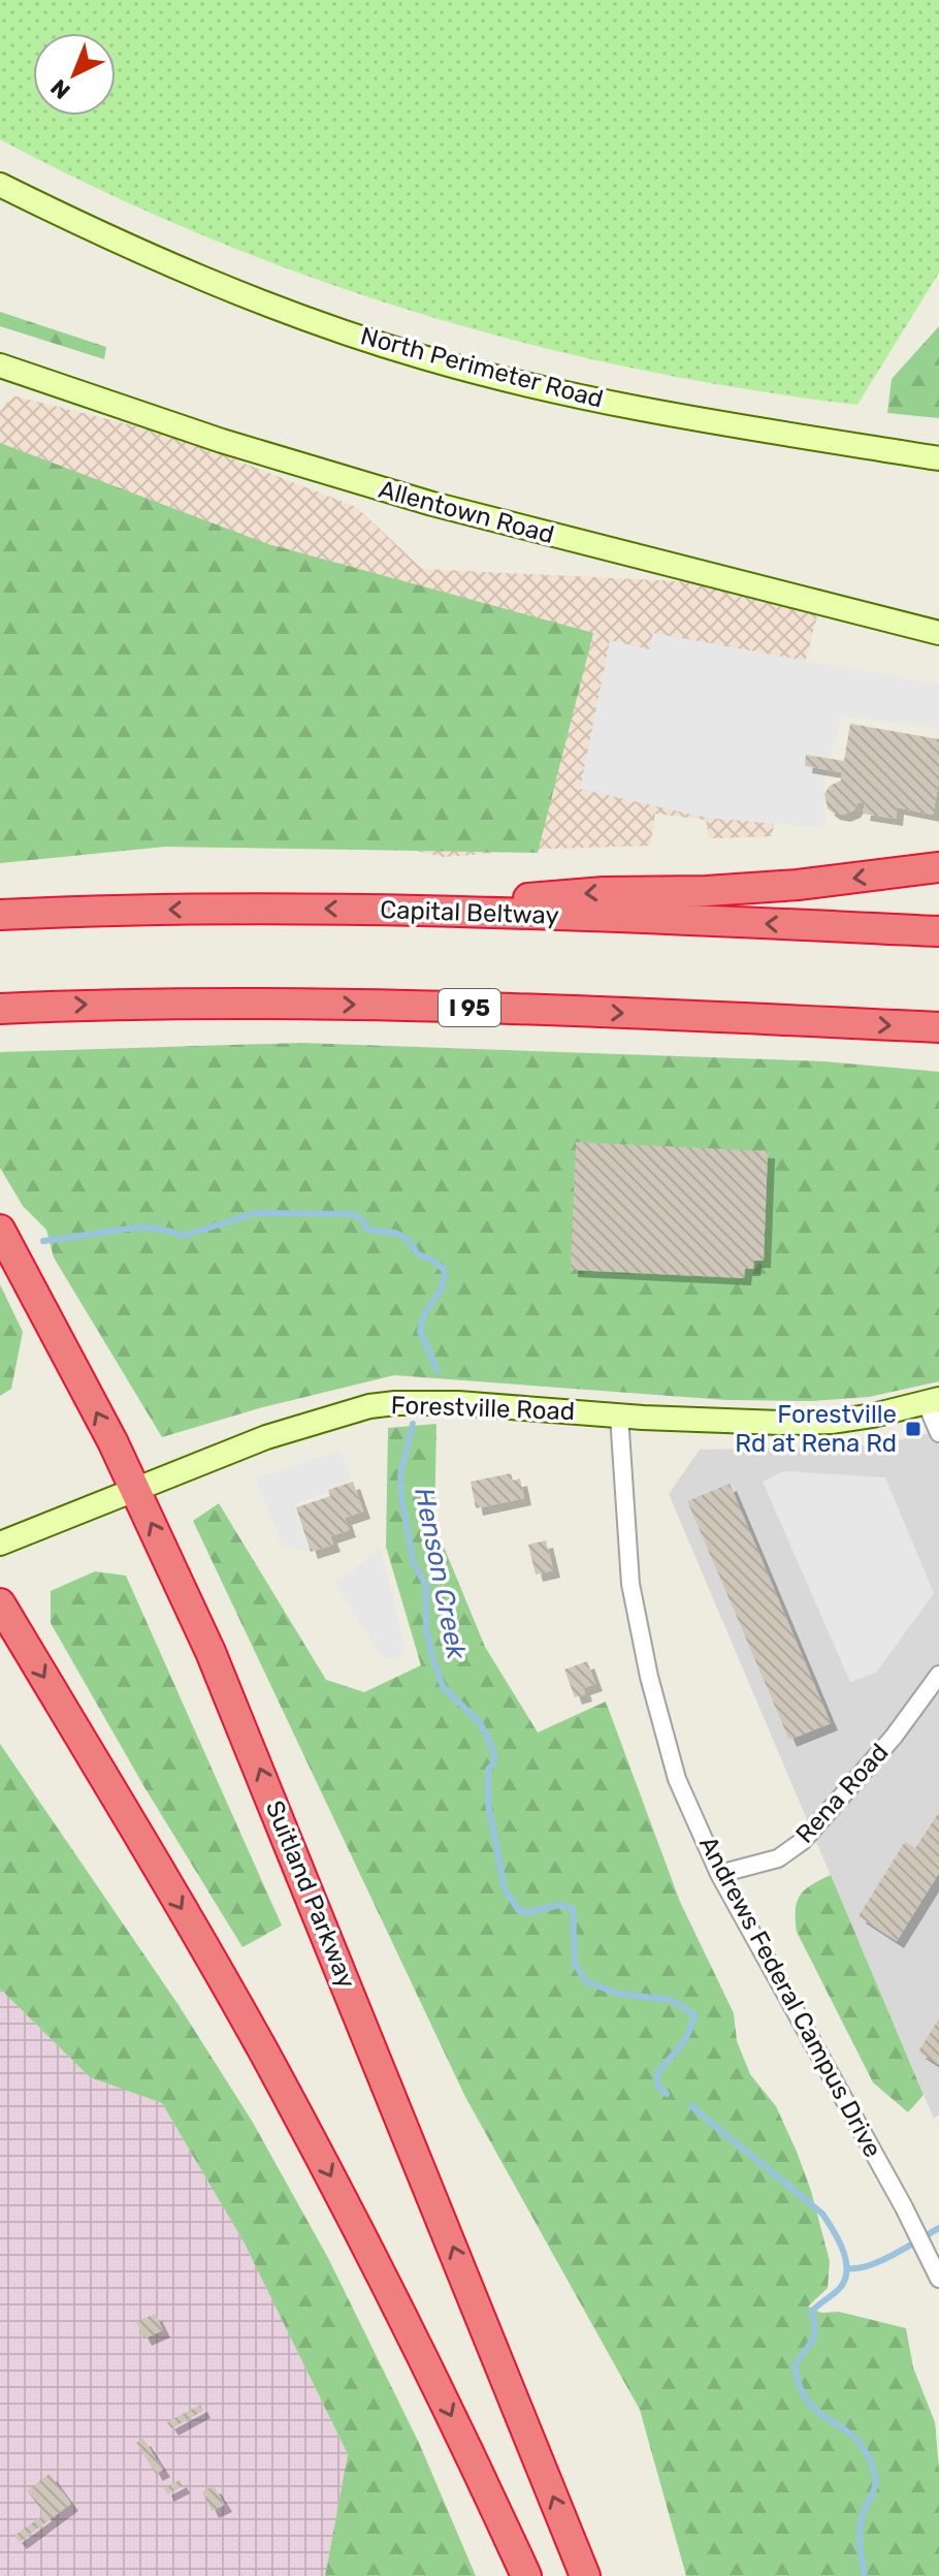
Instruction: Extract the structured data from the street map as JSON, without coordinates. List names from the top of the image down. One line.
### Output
{"streets":{"highway":["Capital Beltway","I 95","Suitland Parkway"],"main road":["North Perimeter Road","Allentown Road","Forestville Road"],"street":["Rena Road","Andrews Federal Campus Drive"]},"crossings":[["Forestville Road","Suitland Parkway"],["Forestville Road","Andrews Federal Campus Drive"],["Rena Road","Andrews Federal Campus Drive"]],"water":["Henson Creek"],"places":{"transit":["Forestville Rd at Rena Rd"]},"north":"bottom left"}
